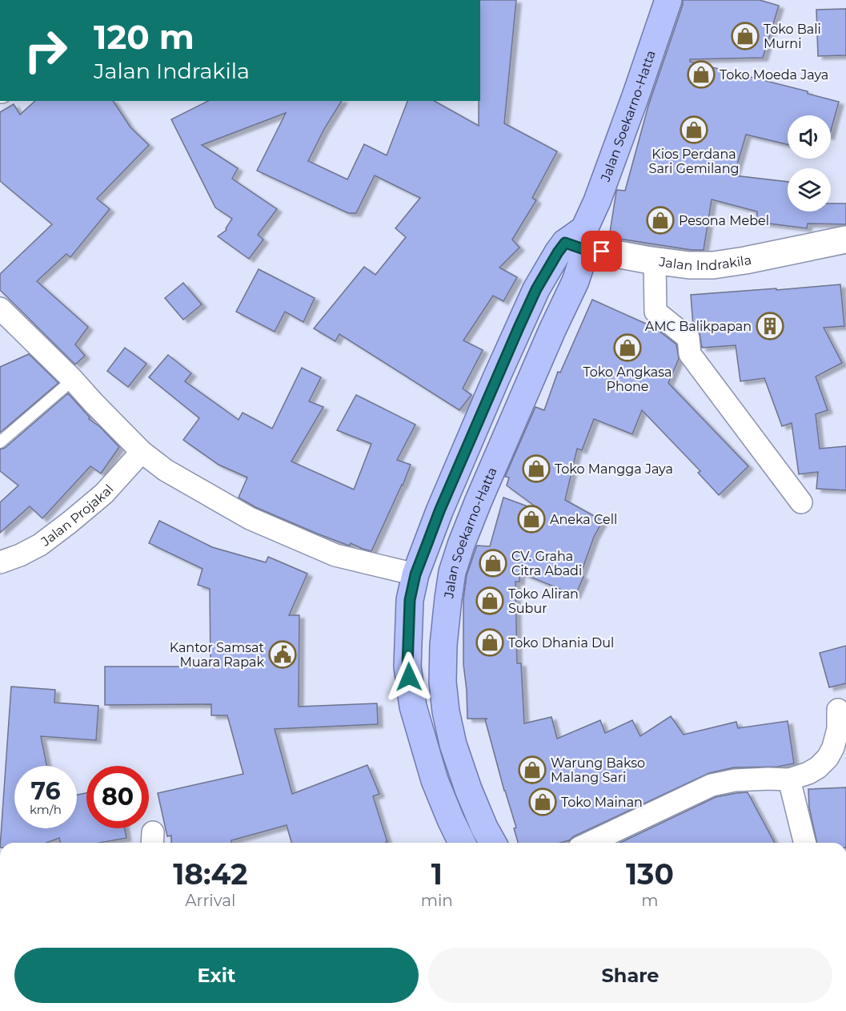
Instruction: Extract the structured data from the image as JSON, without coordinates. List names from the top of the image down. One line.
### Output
{"streets":{"highway":["Jalan Soekarno-Hatta"],"street":["Jalan Indrakila","Jalan Projakal"]},"crossings":[["Jalan Soekarno-Hatta","Jalan Indrakila"]],"places":{"shop":["Toko Bali Murni","Toko Moeda Jaya","Kios Perdana Sari Gemilang","Pesona Mebel","Toko Angkasa Phone","Toko Mangga Jaya","Aneka Cell","CV. Graha Citra Abadi","Toko Aliran Subur","Toko Dhania Dul","Warung Bakso Malang Sari","Toko Mainan"],"building":["AMC Balikpapan"],"public building":["Kantor Samsat Muara Rapak"]},"page":{"turn":["120 m","Jalan Indrakila"],"speed":"76 km/h","limit":"80","eta":["18:42","Arrival","1","min","130","m"],"buttons":["Exit","Share"]}}
